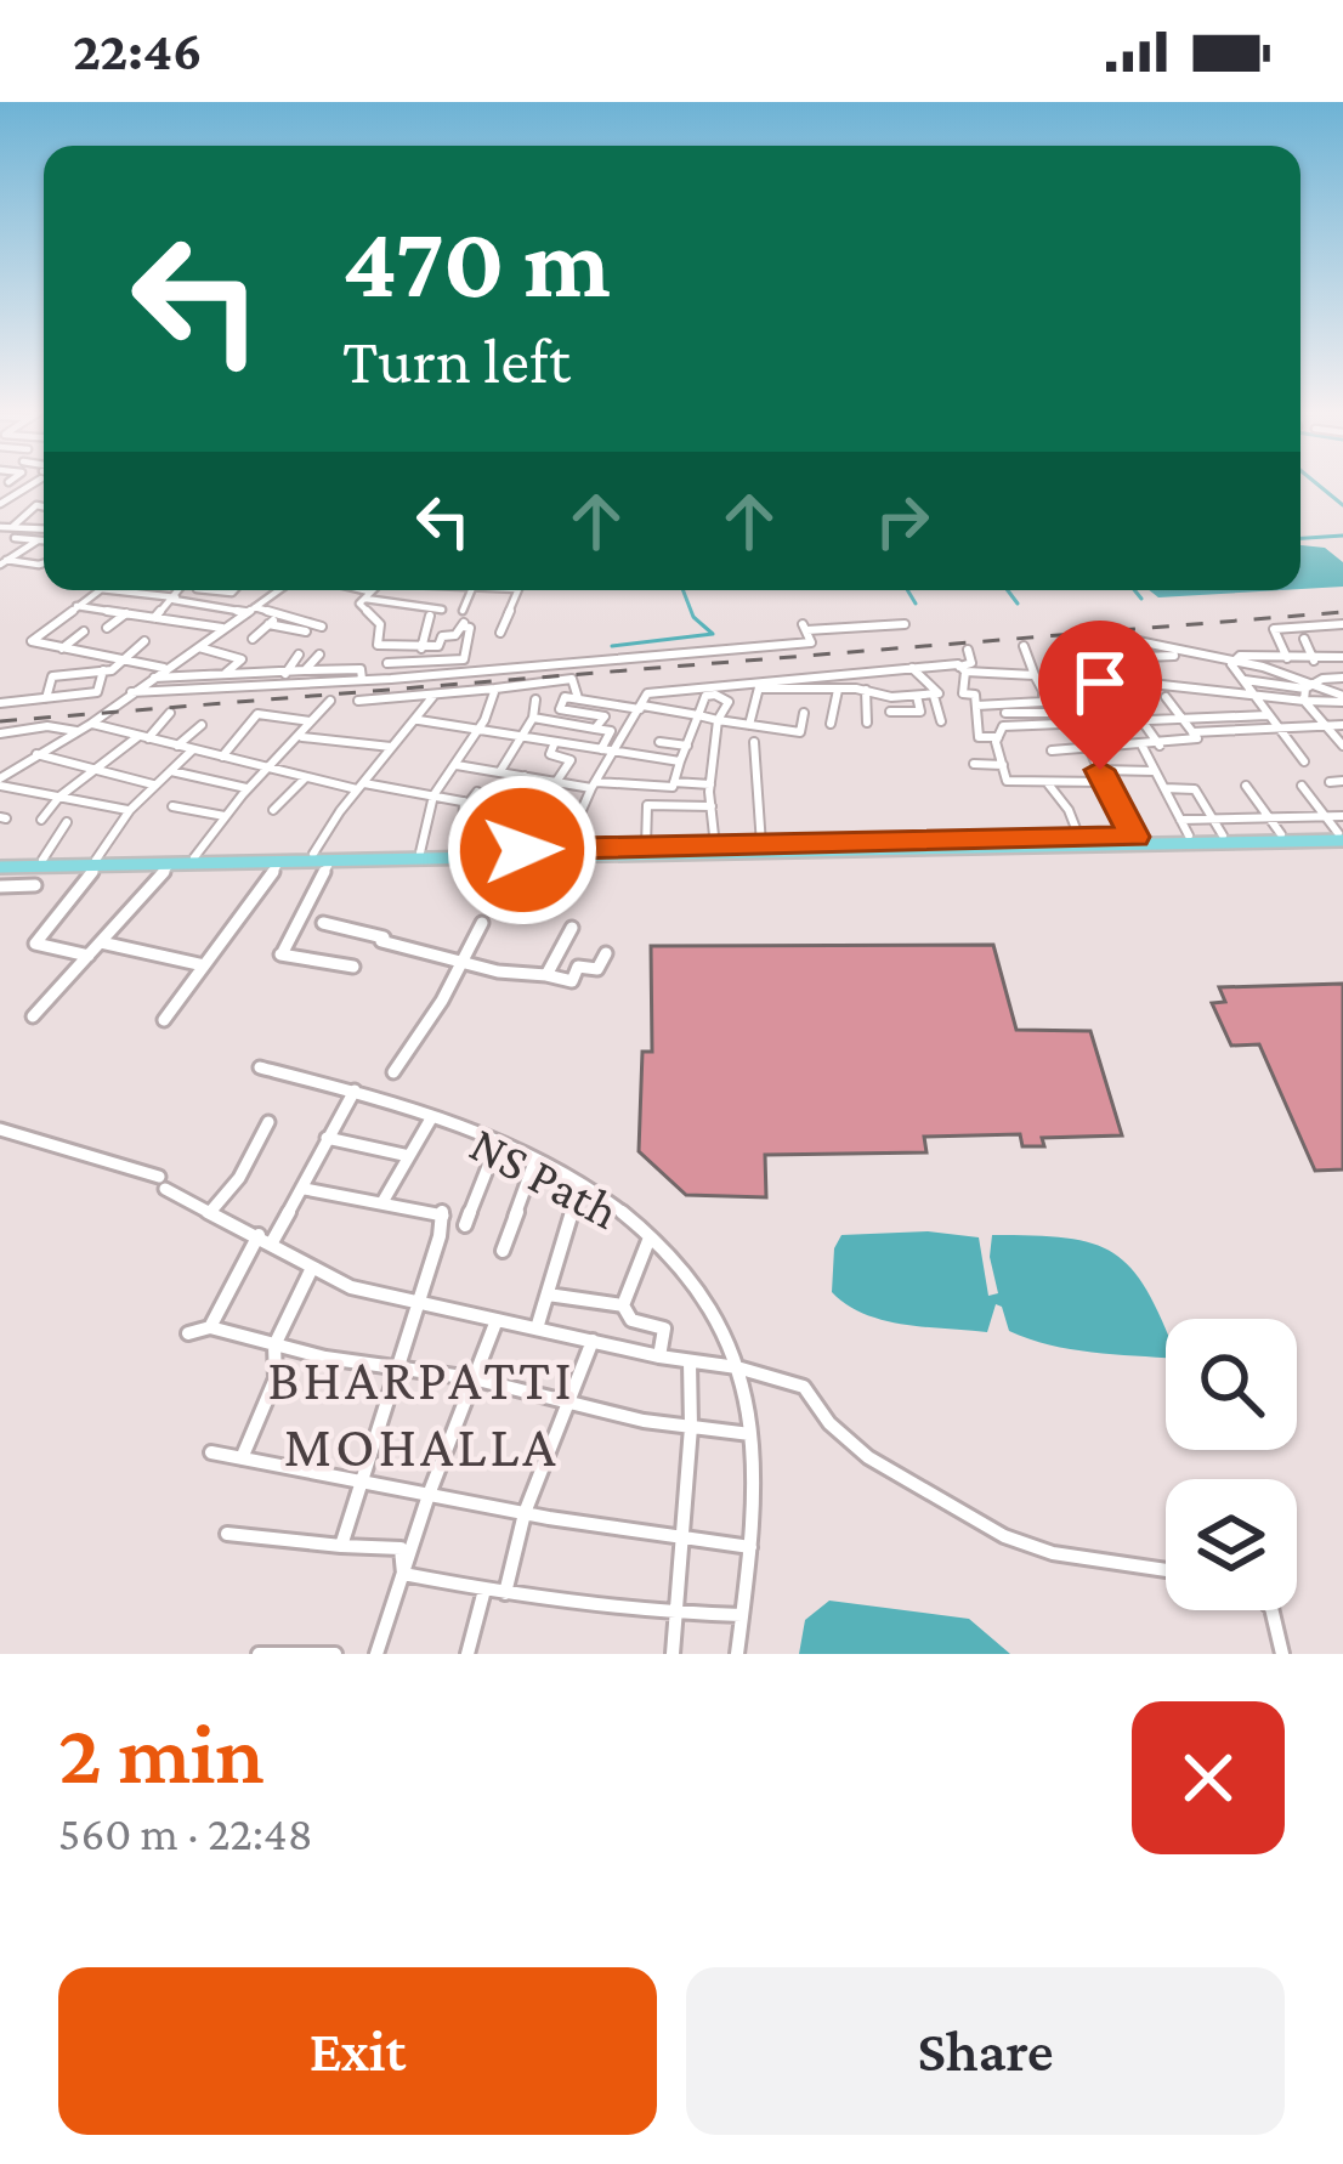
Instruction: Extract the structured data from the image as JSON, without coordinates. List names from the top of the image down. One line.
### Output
{"streets":{"street":["NS Path"]},"districts":["BHARPATTI MOHALLA"],"page":{"status":"22:46","turn":["470 m","Turn left"],"heading":["2 min","560 m · 22:48"],"buttons":["Exit","Share"]}}
